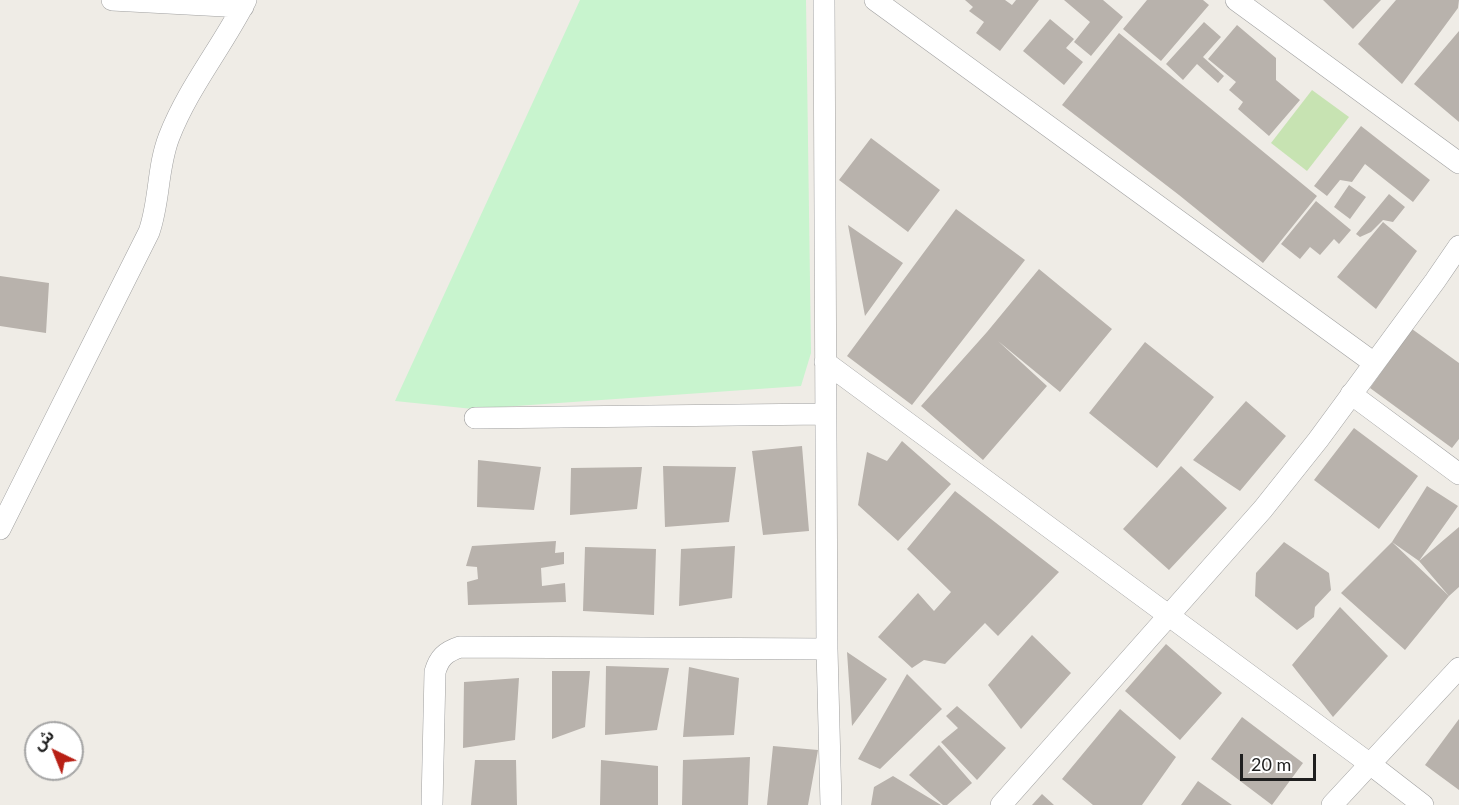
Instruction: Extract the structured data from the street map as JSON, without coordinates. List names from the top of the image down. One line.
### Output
{"scale_bar":"20 m","north":"top left"}
